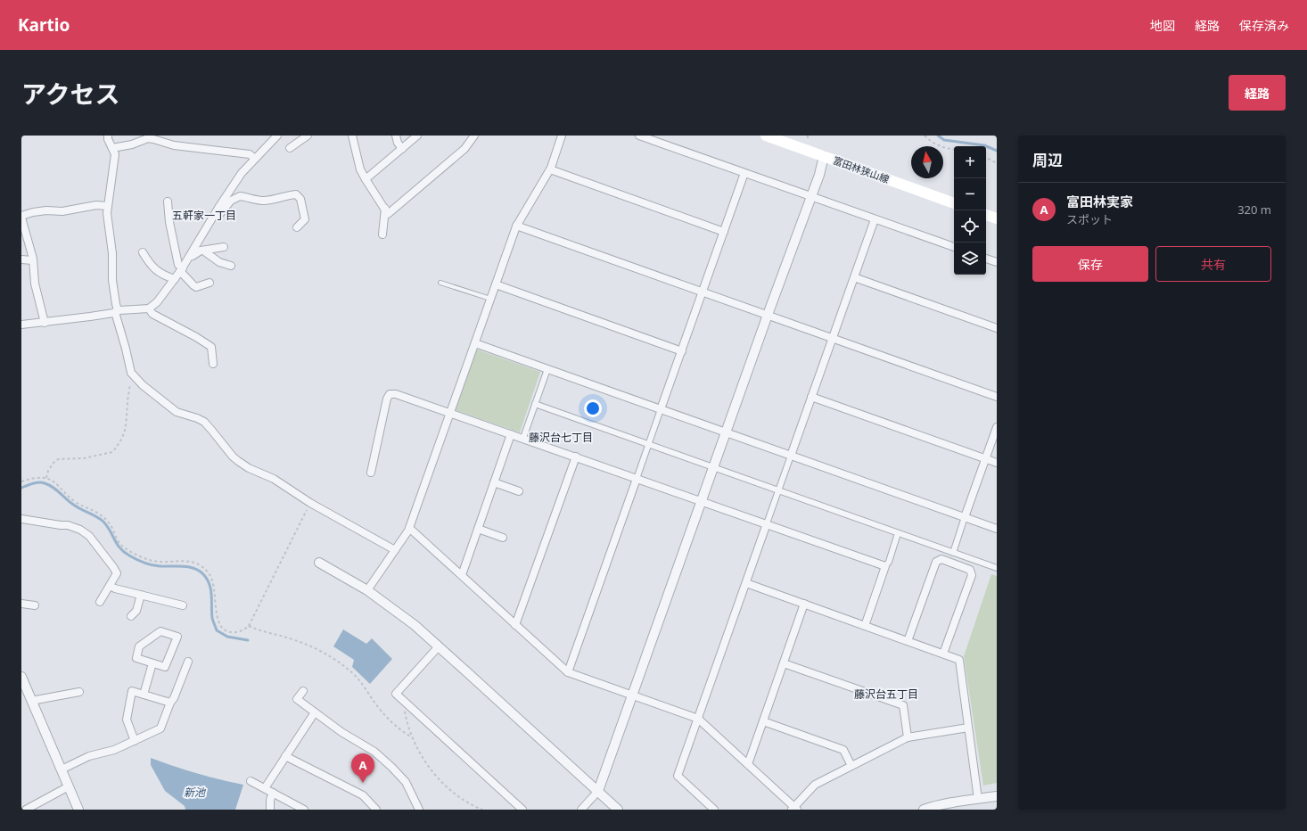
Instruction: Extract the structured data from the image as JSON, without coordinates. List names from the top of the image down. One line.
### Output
{"streets":{"main road":["富田林狭山線"]},"districts":["五軒家一丁目","藤沢台七丁目","藤沢台五丁目"],"water":["新池"],"north":"top","page":{"header":"Kartio","nav":["地図","経路","保存済み"],"title":"アクセス","buttons":["経路",["保存","共有"]],"heading":"周辺","map_buttons":["+","−"],"list":[{"mark":"A","name":"富田林実家","note":"スポット","value":"320 m"}],"pins":"A"}}
